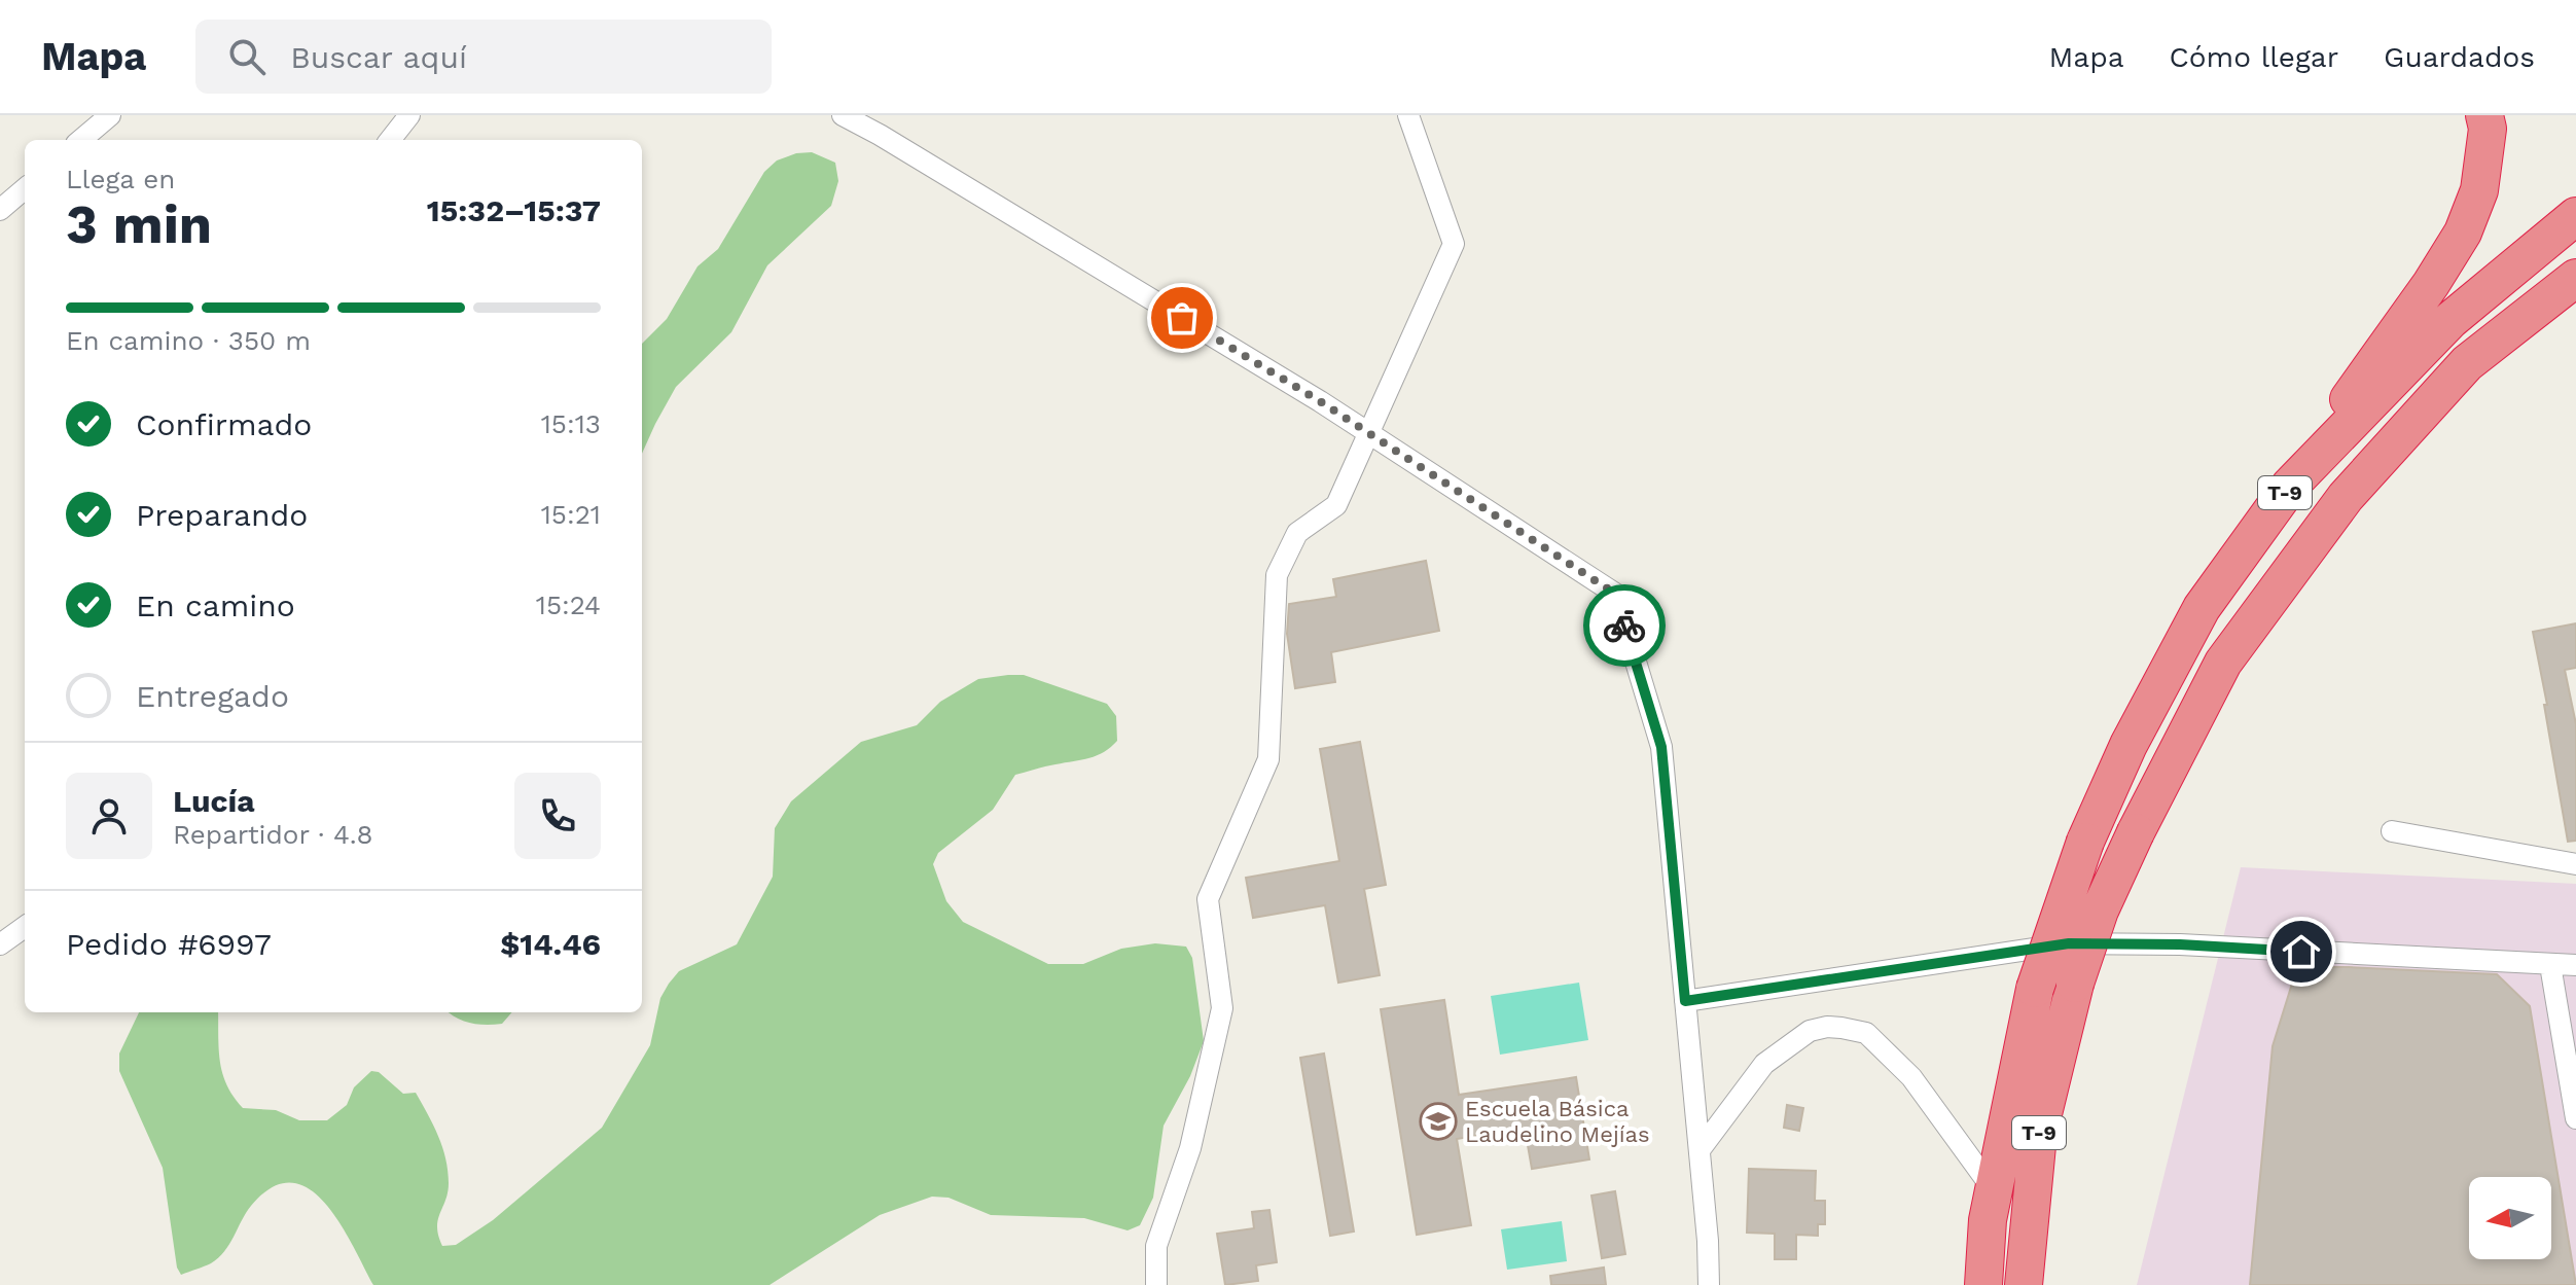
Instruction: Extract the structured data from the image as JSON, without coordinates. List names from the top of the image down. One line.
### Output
{"streets":{"highway":["T-9"]},"places":{"school or university":["Escuela Básica Laudelino Mejías"]},"north":"left","page":{"header":"Mapa","search":"Buscar aquí","nav":["Mapa","Cómo llegar","Guardados"],"heading":["3 min","Llega en","15:32–15:37"],"panel":["Lucía","Repartidor · 4.8","Pedido #6997","$14.46"],"bar":"En camino · 350 m","list":[["Confirmado","15:13"],["Preparando","15:21"],["En camino","15:24"],"Entregado"]}}
